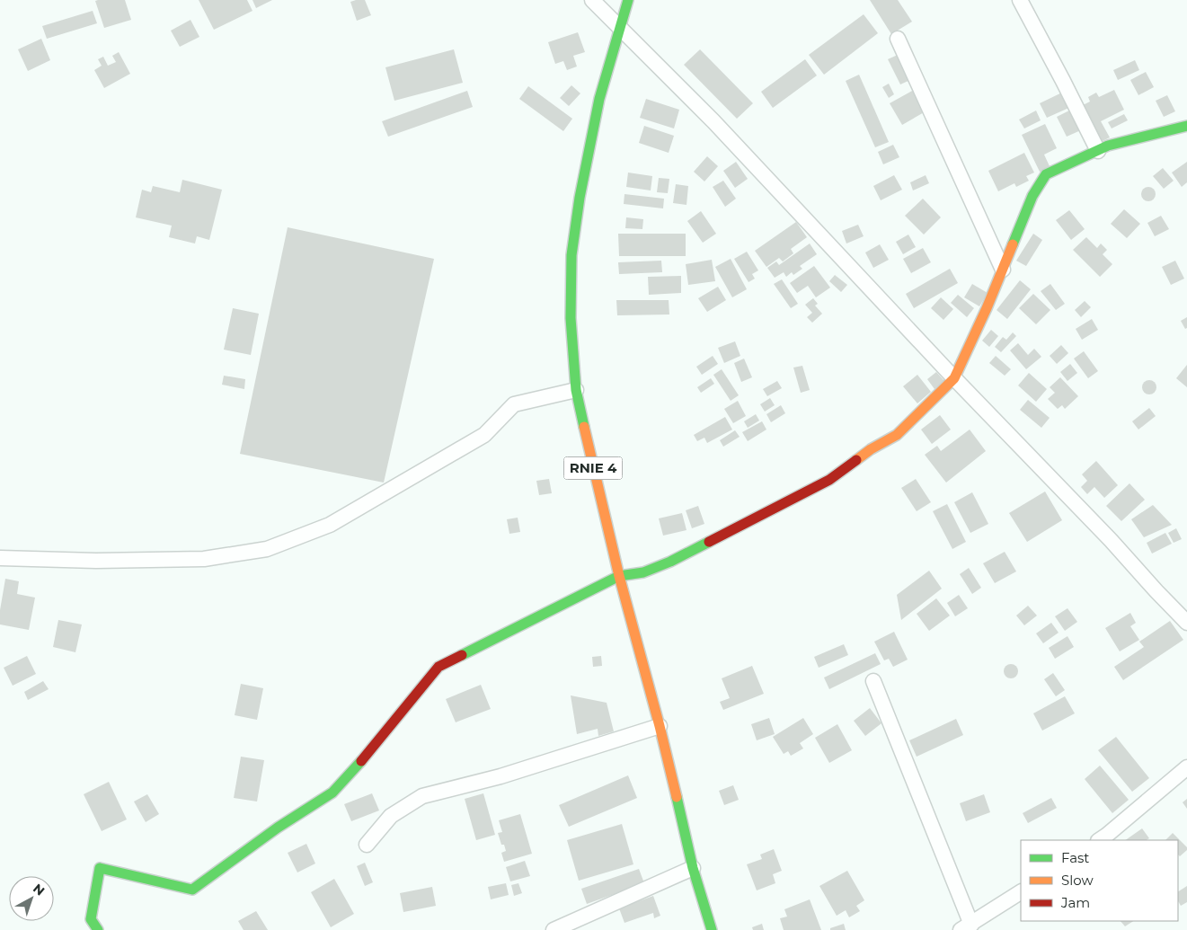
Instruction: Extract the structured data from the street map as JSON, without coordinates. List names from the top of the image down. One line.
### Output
{"streets":{"street":["RNIE 4"]},"legend":["Fast","Slow","Jam"],"north":"top right"}
